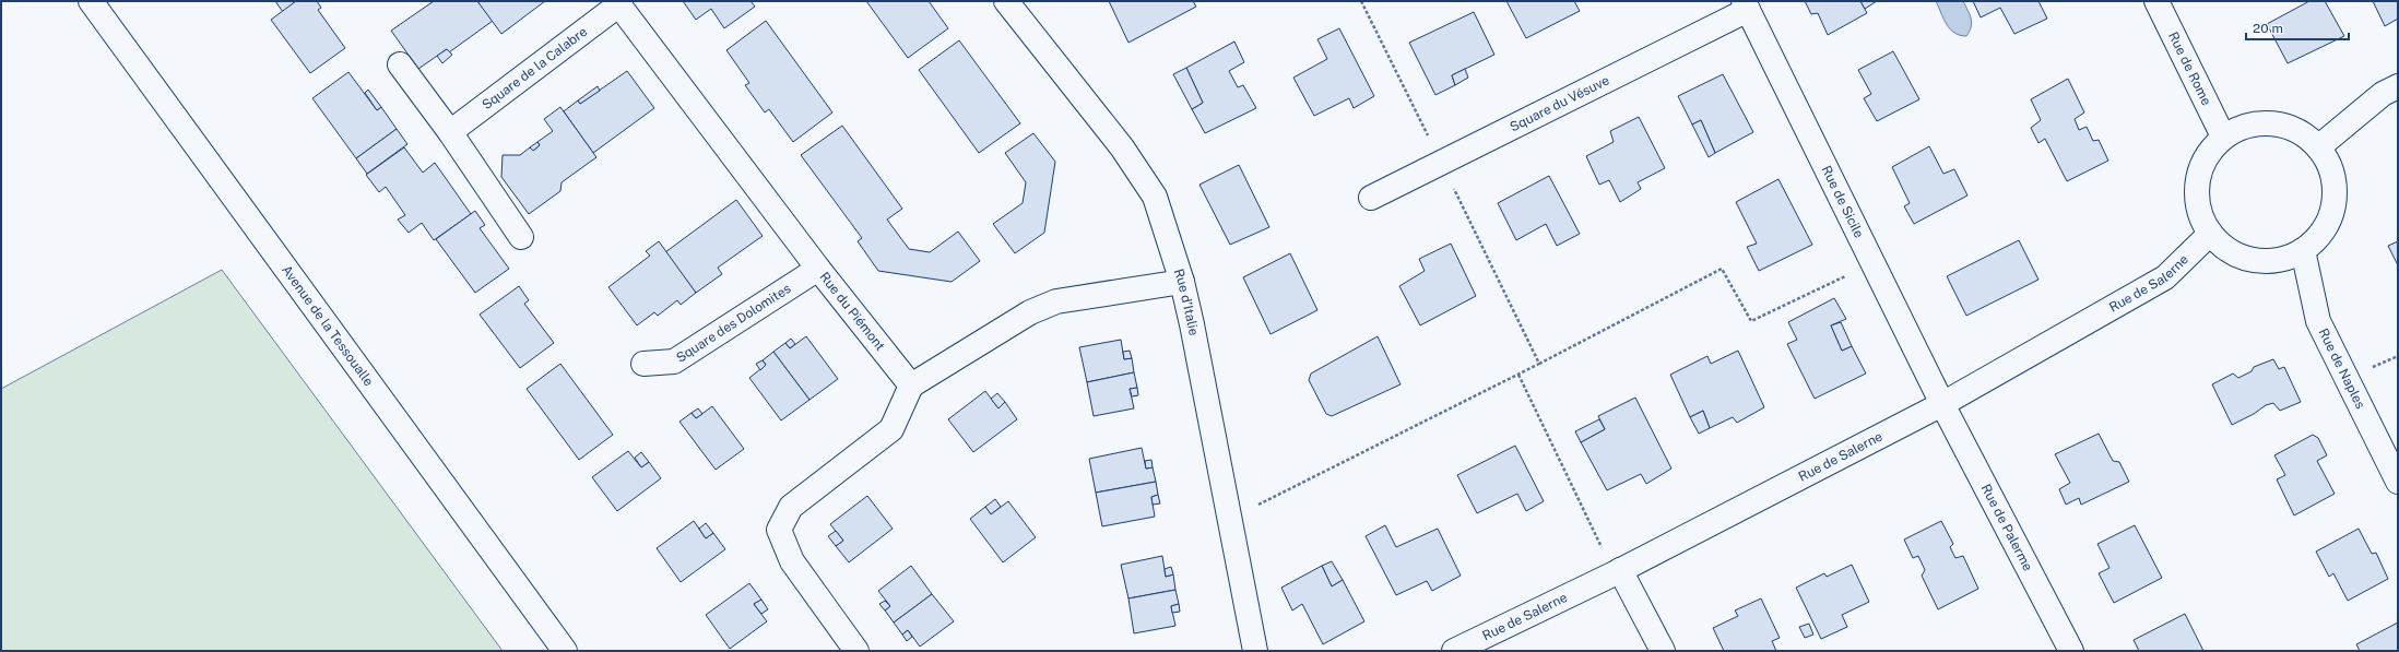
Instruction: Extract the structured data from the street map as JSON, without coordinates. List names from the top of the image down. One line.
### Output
{"streets":{"street":["Square de la Calabre","Rue de Rome","Square du Vésuve","Rue de Sicile","Rue de Salerne","Rue d’Italie","Rue du Piémont","Square des Dolomites","Avenue de la Tessoualle","Rue de Naples","Rue de Palerme"]},"crossings":[["Square de la Calabre","Rue du Piémont"],["Rue de Rome","Rue de Salerne"],["Rue de Rome","Rue de Naples"],["Square du Vésuve","Rue de Sicile"],["Rue de Sicile","Rue de Salerne"],["Rue de Sicile","Rue de Palerme"],["Rue de Salerne","Rue de Naples"],["Rue de Salerne","Rue de Palerme"],["Rue du Piémont","Square des Dolomites"]],"scale_bar":"20 m"}
